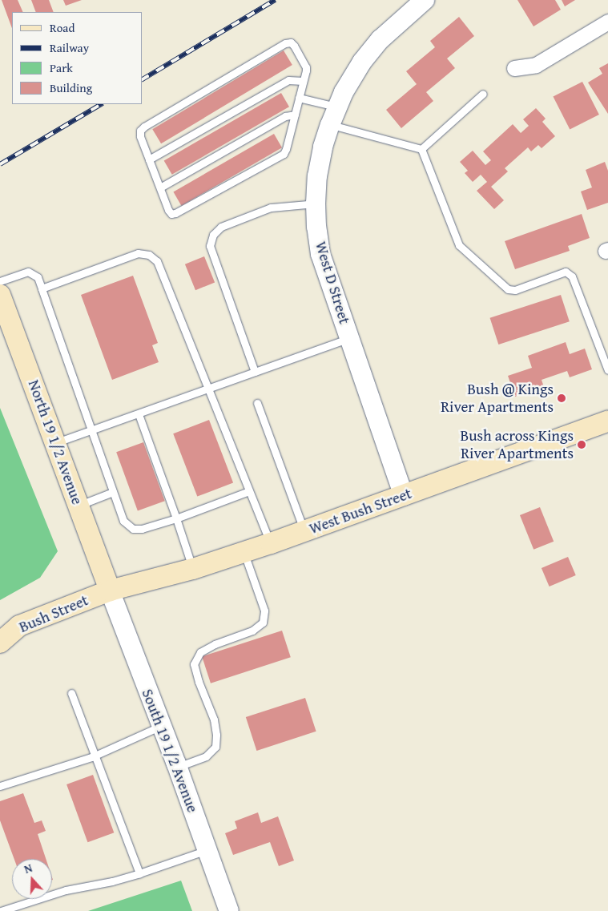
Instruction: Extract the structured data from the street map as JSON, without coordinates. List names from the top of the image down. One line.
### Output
{"streets":{"main road":["North 19 1/2 Avenue","West Bush Street","Bush Street"],"street":["West D Street","South 19 1/2 Avenue"]},"crossings":[["West D Street","West Bush Street"],["North 19 1/2 Avenue","West Bush Street"],["North 19 1/2 Avenue","Bush Street"],["North 19 1/2 Avenue","South 19 1/2 Avenue"],["West Bush Street","Bush Street"],["West Bush Street","South 19 1/2 Avenue"],["Bush Street","South 19 1/2 Avenue"]],"places":["Bush @ Kings River Apartments","Bush across Kings River Apartments"],"legend":["Road","Railway","Park","Building"],"north":"top"}
